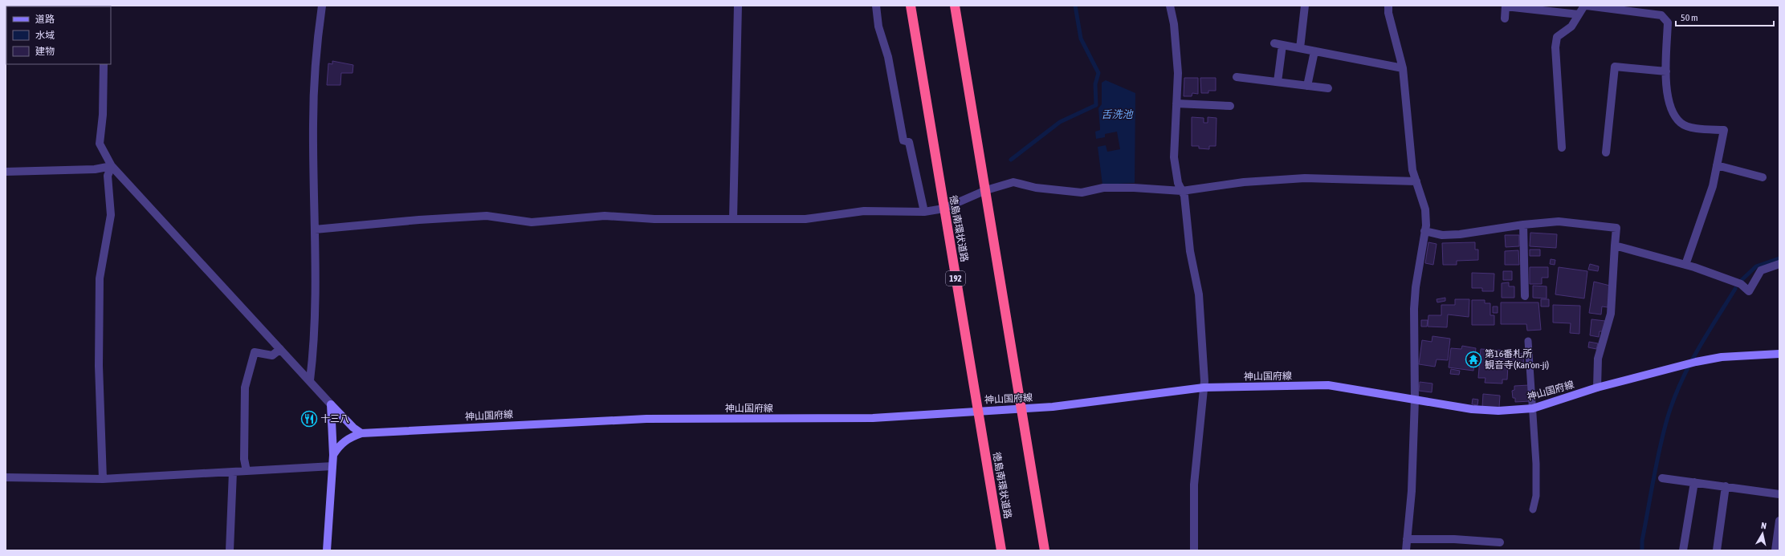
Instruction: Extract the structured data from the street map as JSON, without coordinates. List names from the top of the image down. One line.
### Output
{"streets":{"highway":["徳島南環状道路","192"],"main road":["神山国府線"]},"crossings":[["徳島南環状道路","神山国府線"]],"water":["舌洗池"],"places":{"temple":["第16番札所 観音寺(Kan'on-ji)"],"restaurant":["十三八"]},"legend":["道路","水域","建物"],"scale_bar":"50 m","north":"top"}
